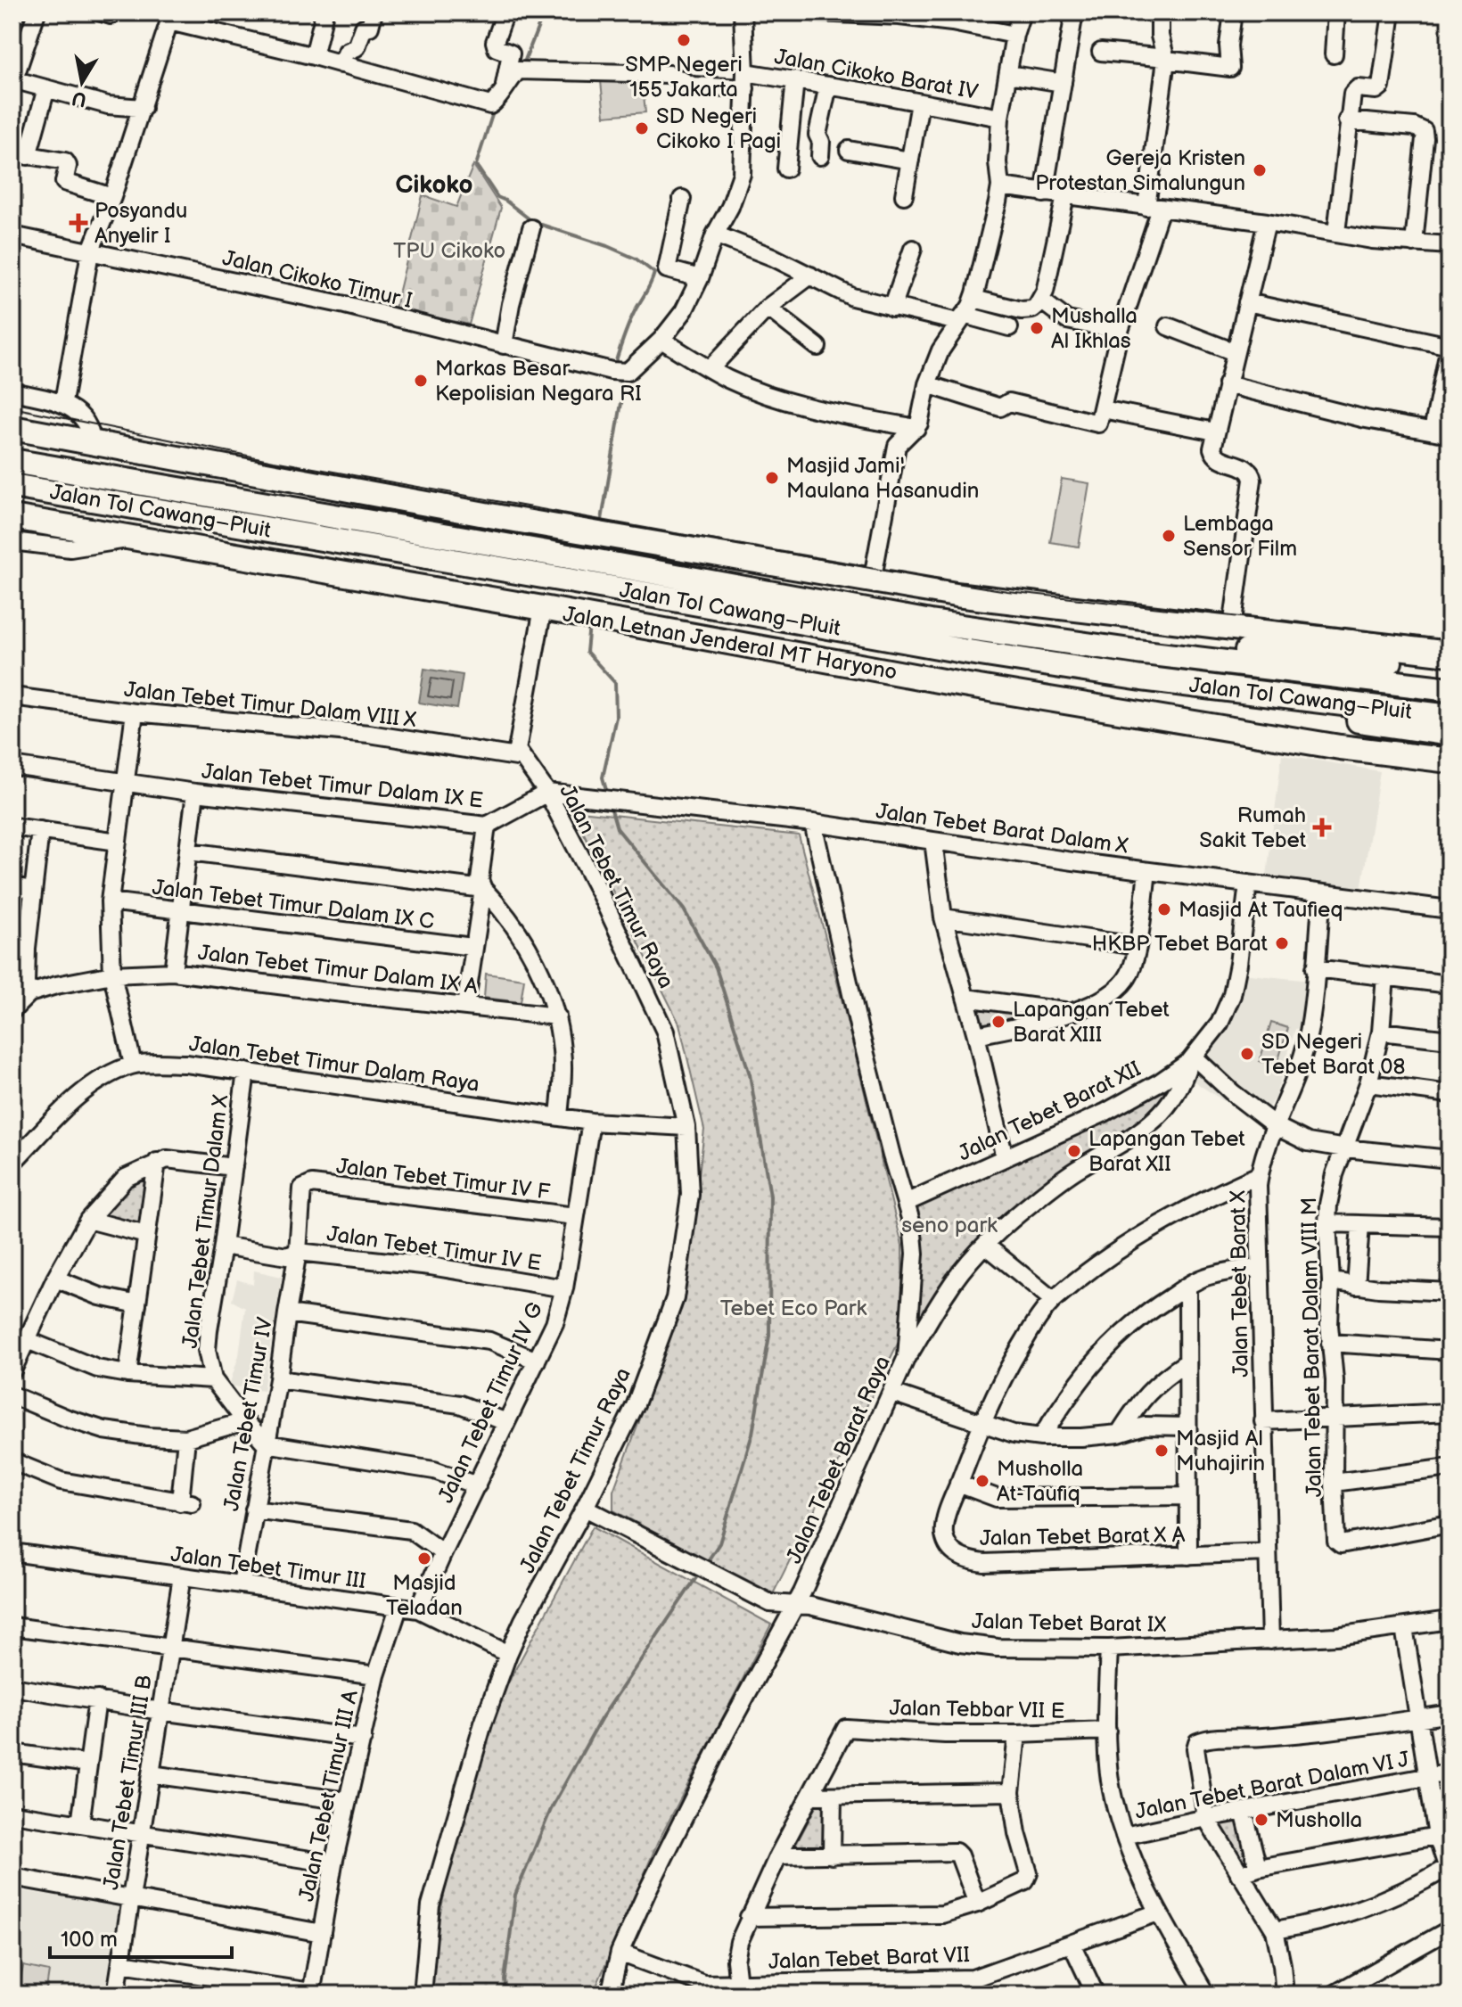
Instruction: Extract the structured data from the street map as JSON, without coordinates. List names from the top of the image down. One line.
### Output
{"streets":{"highway":["Jalan Tol Cawang–Pluit","Jalan Letnan Jenderal MT Haryono"],"street":["Jalan Cikoko Barat IV","Jalan Cikoko Timur I","Jalan Tebet Timur Dalam VIII X","Jalan Tebet Timur Dalam IX E","Jalan Tebet Barat Dalam X","Jalan Tebet Timur Raya","Jalan Tebet Timur Dalam IX C","Jalan Tebet Timur Dalam IX A","Jalan Tebet Timur Dalam Raya","Jalan Tebet Barat XII","Jalan Tebet Timur IV F","Jalan Tebet Timur Dalam X","Jalan Tebet Timur IV E","Jalan Tebet Barat X","Jalan Tebet Barat Dalam VIII M","Jalan Tebet Timur IV G","Jalan Tebet Timur IV","Jalan Tebet Barat Raya","Jalan Tebet Barat X A","Jalan Tebet Timur III","Jalan Tebet Barat IX","Jalan Tebbar VII E","Jalan Tebet Timur III B","Jalan Tebet Barat Dalam VI J","Jalan Tebet Timur III A","Jalan Tebet Barat VII"]},"crossings":[["Jalan Cikoko Barat IV","Jalan Cikoko Timur I"],["Jalan Tebet Timur Dalam VIII X","Jalan Tebet Timur Raya"],["Jalan Tebet Timur Dalam IX E","Jalan Tebet Barat Dalam X"],["Jalan Tebet Timur Dalam IX E","Jalan Tebet Timur Raya"],["Jalan Tebet Barat Dalam X","Jalan Tebet Timur Raya"],["Jalan Tebet Barat Dalam X","Jalan Tebet Barat XII"],["Jalan Tebet Barat Dalam X","Jalan Tebet Barat X"],["Jalan Tebet Barat Dalam X","Jalan Tebet Barat Raya"],["Jalan Tebet Timur Raya","Jalan Tebet Timur Dalam Raya"],["Jalan Tebet Timur Raya","Jalan Tebet Timur III"],["Jalan Tebet Timur Raya","Jalan Tebet Barat IX"],["Jalan Tebet Timur Dalam Raya","Jalan Tebet Timur Dalam X"],["Jalan Tebet Timur Dalam Raya","Jalan Tebet Timur IV G"],["Jalan Tebet Barat XII","Jalan Tebet Barat Raya"],["Jalan Tebet Timur IV F","Jalan Tebet Timur IV G"],["Jalan Tebet Timur IV F","Jalan Tebet Timur IV"],["Jalan Tebet Timur Dalam X","Jalan Tebet Timur IV"],["Jalan Tebet Timur IV E","Jalan Tebet Timur IV G"],["Jalan Tebet Timur IV E","Jalan Tebet Timur IV"],["Jalan Tebet Barat X","Jalan Tebet Barat X A"],["Jalan Tebet Barat X","Jalan Tebet Barat IX"],["Jalan Tebet Timur IV G","Jalan Tebet Timur III"],["Jalan Tebet Timur IV","Jalan Tebet Timur III"],["Jalan Tebet Barat Raya","Jalan Tebet Barat IX"],["Jalan Tebet Barat Raya","Jalan Tebet Barat VII"],["Jalan Tebet Timur III","Jalan Tebet Timur III B"],["Jalan Tebet Timur III","Jalan Tebet Timur III A"]],"districts":["Cikoko"],"parks":["TPU Cikoko","seno park","Tebet Eco Park"],"places":{"other":["SMP Negeri 155 Jakarta","SD Negeri Cikoko I Pagi","Gereja Kristen Protestan Simalungun","Mushalla Al Ikhlas","Markas Besar Kepolisian Negara RI","Masjid Jami' Maulana Hasanudin","Lembaga Sensor Film","Masjid At Taufieq","HKBP Tebet Barat","Lapangan Tebet Barat XIII","SD Negeri Tebet Barat 08","Lapangan Tebet Barat XII","Masjid Al Muhajirin","Musholla At-Taufiq","Masjid Teladan","Musholla"],"health":["Posyandu Anyelir I","Rumah Sakit Tebet"]},"scale_bar":"100 m","north":"bottom"}
